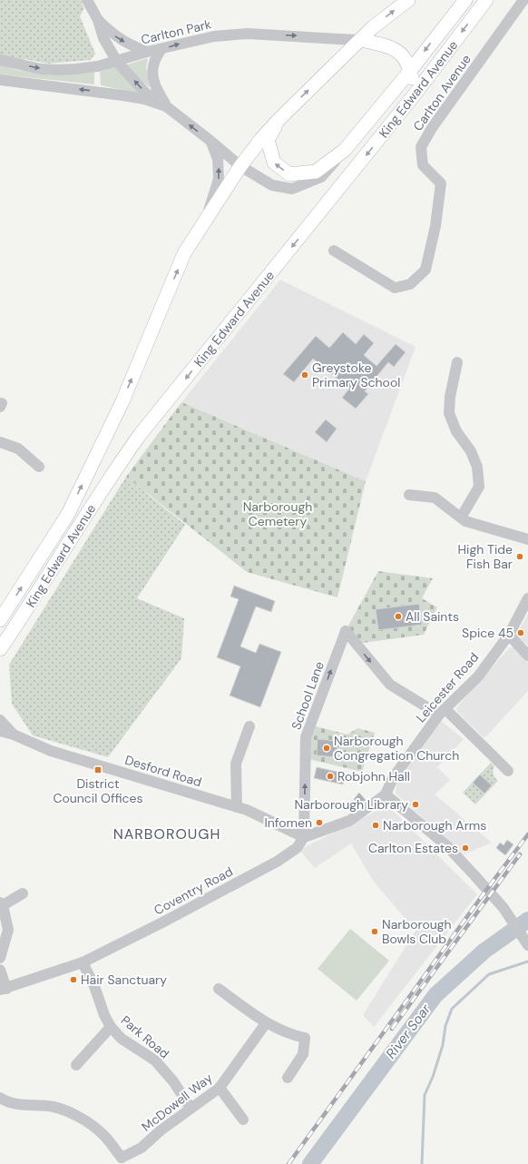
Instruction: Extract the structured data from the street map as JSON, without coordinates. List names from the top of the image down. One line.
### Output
{"streets":{"main road":["King Edward Avenue"],"street":["Carlton Park","Carlton Avenue","Leicester Road","School Lane","Desford Road","Coventry Road","Park Road","McDowell Way"]},"crossings":[["Carlton Park","King Edward Avenue"],["Leicester Road","School Lane"],["School Lane","Desford Road"],["School Lane","Coventry Road"],["Desford Road","Coventry Road"],["Coventry Road","Park Road"],["Park Road","McDowell Way"]],"districts":["NARBOROUGH"],"water":["River Soar"],"parks":["Narborough Cemetery"],"places":{"other":["Greystoke Primary School","High Tide Fish Bar","All Saints","Spice 45","Narborough Congregation Church","Robjohn Hall","Narborough Library","Infomen","Narborough Arms","Carlton Estates","Narborough Bowls Club","Hair Sanctuary"],"transit":["District Council Offices"]}}
